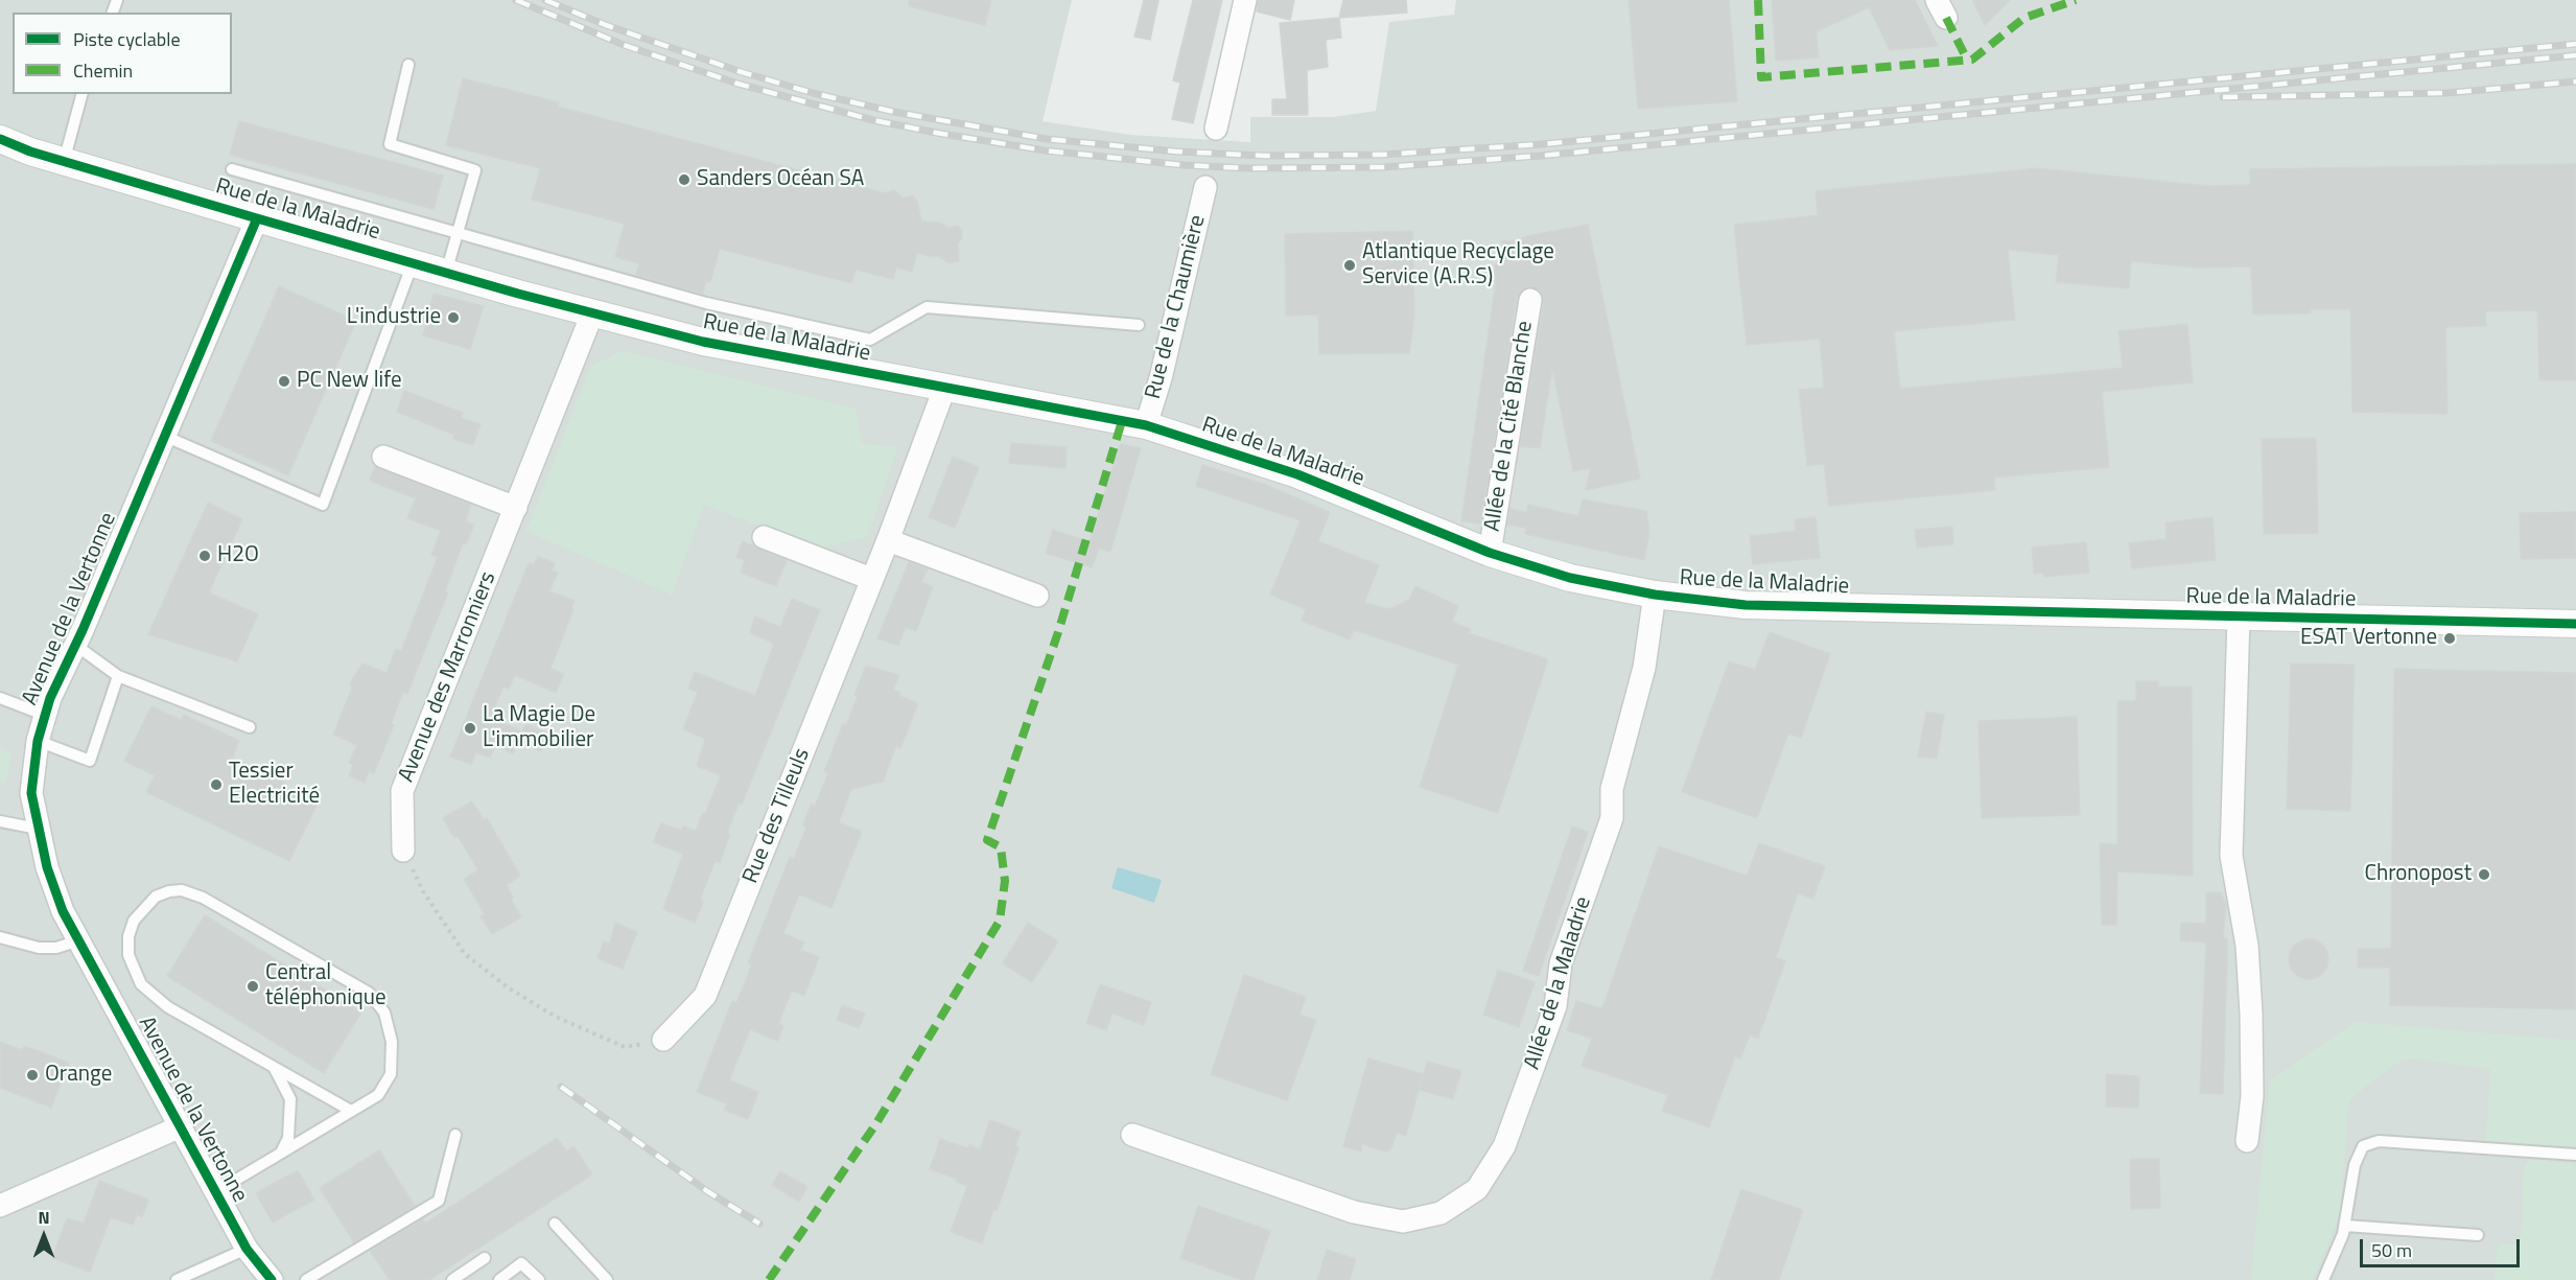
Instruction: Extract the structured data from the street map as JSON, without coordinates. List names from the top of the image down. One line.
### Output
{"streets":{"street":["Rue de la Maladrie","Rue de la Chaumière","Allée de la Cité Blanche","Avenue de la Vertonne","Avenue des Marronniers","Rue des Tilleuls","Allée de la Maladrie"]},"crossings":[["Rue de la Maladrie","Rue de la Chaumière"],["Rue de la Maladrie","Allée de la Cité Blanche"],["Rue de la Maladrie","Avenue de la Vertonne"],["Rue de la Maladrie","Avenue des Marronniers"],["Rue de la Maladrie","Rue des Tilleuls"],["Rue de la Maladrie","Allée de la Maladrie"]],"places":["Sanders Océan SA","Atlantique Recyclage Service (A.R.S)","L'industrie","PC New life","H2O","ESAT Vertonne","La Magie De L'immobilier","Tessier Electricité","Chronopost","Central téléphonique","Orange"],"legend":["Piste cyclable","Chemin"],"scale_bar":"50 m","north":"top"}
